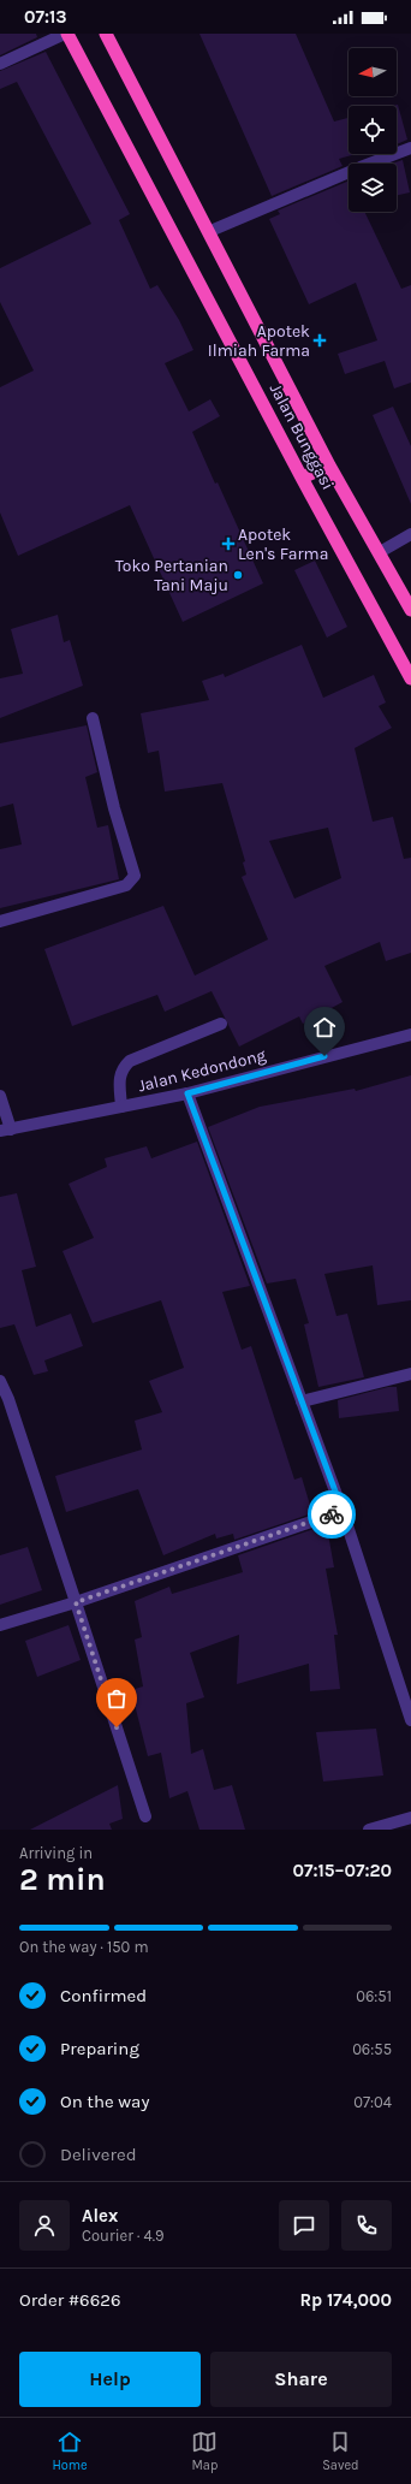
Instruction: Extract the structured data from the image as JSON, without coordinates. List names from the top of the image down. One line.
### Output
{"streets":{"highway":["Jalan Bunggasi"],"street":["Jalan Kedondong"]},"places":{"health":["Apotek Ilmiah Farma","Apotek Len's Farma"],"other":["Toko Pertanian Tani Maju"]},"north":"left","page":{"status":"07:13","heading":["2 min","Arriving in","07:15–07:20"],"panel":["Alex","Courier · 4.9","Order #6626","Rp 174,000"],"bar":"On the way · 150 m","list":[["Confirmed","06:51"],["Preparing","06:55"],["On the way","07:04"],"Delivered"],"buttons":["Help","Share"],"tabs":["Home","Map","Saved"]}}
